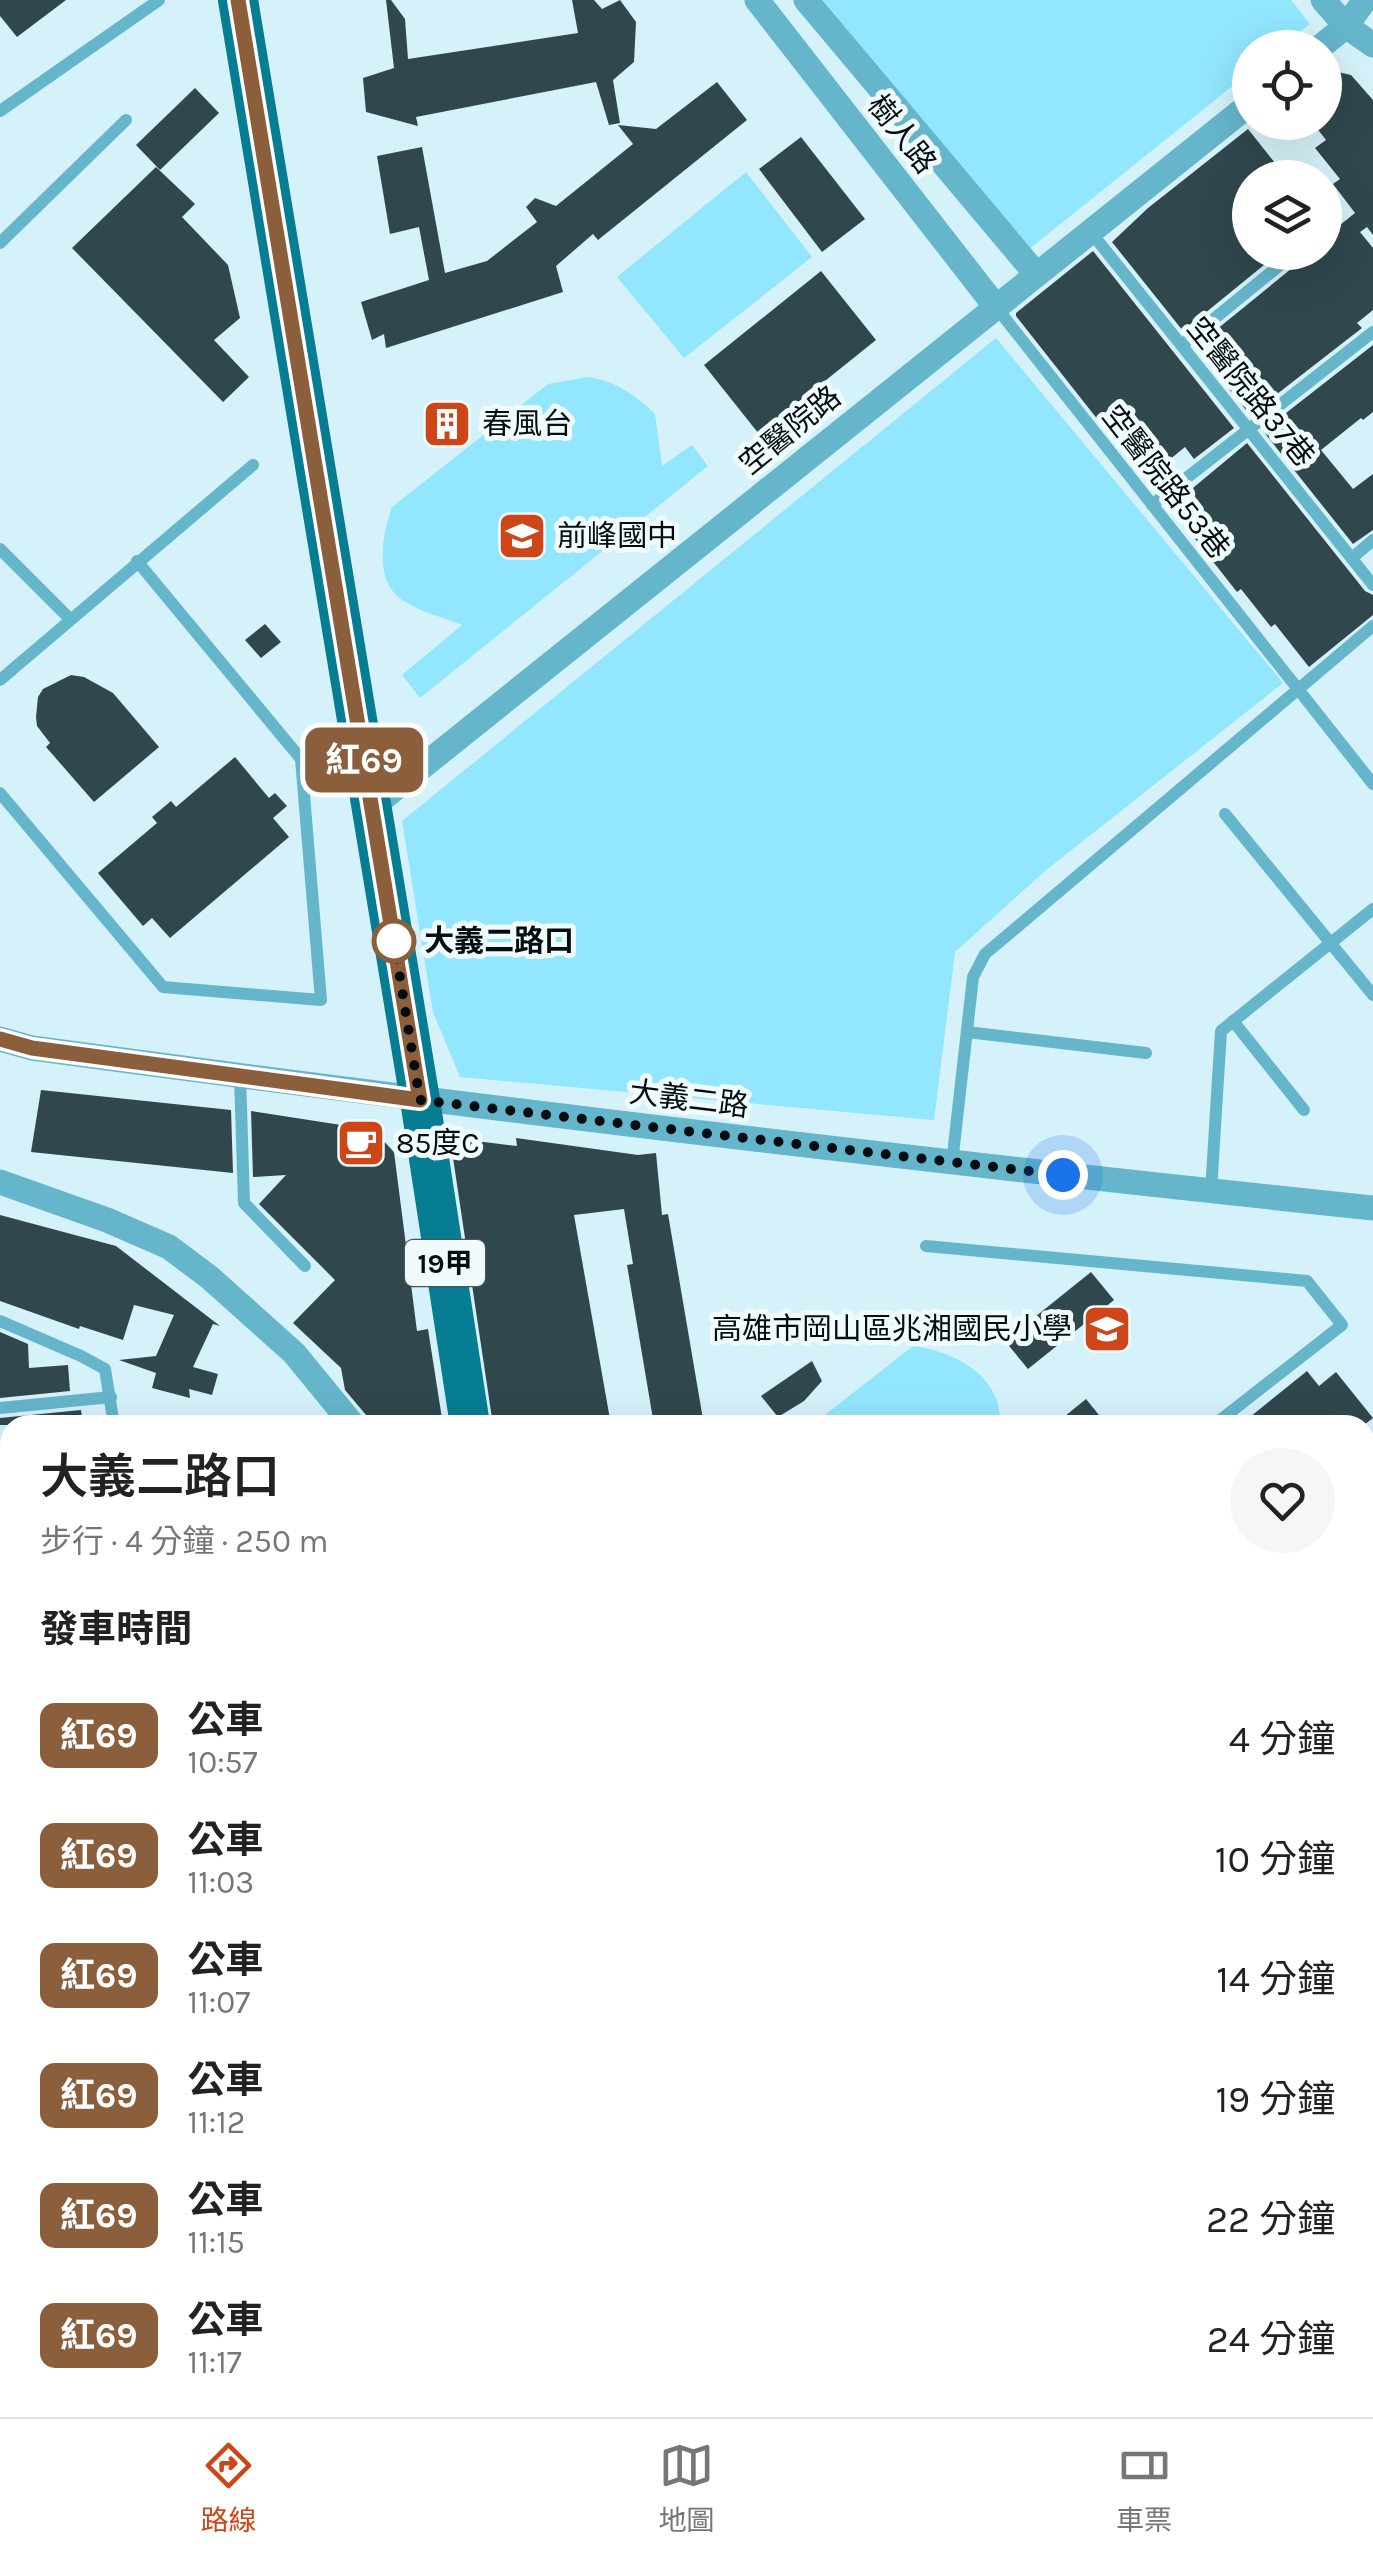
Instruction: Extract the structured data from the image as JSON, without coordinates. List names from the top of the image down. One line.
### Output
{"streets":{"main road":["19甲"],"street":["樹人路","空醫院路","大義二路"],"lane":["空醫院路37巷","空醫院路53巷"]},"crossings":[["樹人路","空醫院路"],["樹人路","空醫院路53巷"],["空醫院路37巷","空醫院路"],["空醫院路","空醫院路53巷"],["空醫院路","19甲"],["大義二路","19甲"]],"places":{"building":["春風台"],"school or university":["前峰國中","高雄市岡山區兆湘國民小學"],"other":["大義二路口"],"cafe":["85度C"]},"lines":["bus line 紅69"],"page":{"on_map":"紅69","heading":[["大義二路口","步行 · 4 分鐘 · 250 m"],"發車時間"],"list":[{"mark":"紅69","name":"公車","note":"10:57","value":"4 分鐘"},{"mark":"紅69","name":"公車","note":"11:03","value":"10 分鐘"},{"mark":"紅69","name":"公車","note":"11:07","value":"14 分鐘"},{"mark":"紅69","name":"公車","note":"11:12","value":"19 分鐘"},{"mark":"紅69","name":"公車","note":"11:15","value":"22 分鐘"},{"mark":"紅69","name":"公車","note":"11:17","value":"24 分鐘"}],"tabs":["路線","地圖","車票"]}}
